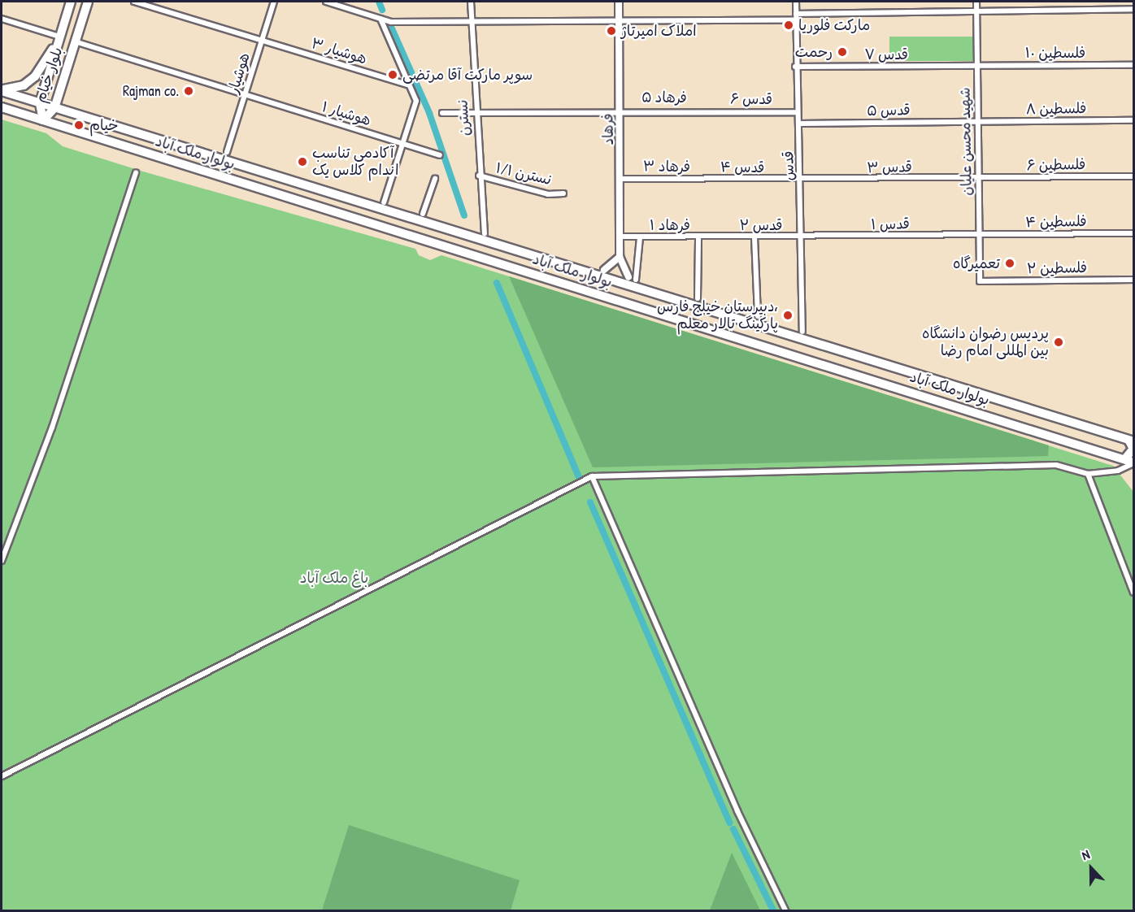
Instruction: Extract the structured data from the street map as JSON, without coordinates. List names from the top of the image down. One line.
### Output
{"streets":{"main road":["بلوار خیام","بولوار ملک آباد"],"street":["هوشیار ۳","فلسطین ۱۰","قدس ۷","هوشیار","فرهاد ۵","قدس ۶","فلسطین ۸","قدس ۵","هوشیار ۱","نسترن","فرهاد","شهید محسن علیان","فلسطین ۶","قدس","فرهاد ۳","قدس ۴","قدس ۳","نسترن ۱/۱","فلسطین ۴","قدس ۱","فرهاد ۱","قدس ۲","فلسطین ۲"]},"crossings":[["هوشیار ۳","هوشیار"],["فلسطین ۱۰","قدس ۷"],["فلسطین ۱۰","شهید محسن علیان"],["قدس ۷","شهید محسن علیان"],["قدس ۷","قدس"],["هوشیار","هوشیار ۱"],["بلوار خیام","هوشیار ۱"],["بلوار خیام","بولوار ملک آباد"],["فرهاد ۵","قدس ۶"],["فرهاد ۵","نسترن"],["فرهاد ۵","فرهاد"],["قدس ۶","قدس"],["فلسطین ۸","قدس ۵"],["فلسطین ۸","شهید محسن علیان"],["قدس ۵","شهید محسن علیان"],["قدس ۵","قدس"],["نسترن","نسترن ۱/۱"],["فرهاد","فرهاد ۳"],["فرهاد","فرهاد ۱"],["شهید محسن علیان","فلسطین ۶"],["شهید محسن علیان","قدس ۳"],["شهید محسن علیان","فلسطین ۴"],["شهید محسن علیان","قدس ۱"],["شهید محسن علیان","فلسطین ۲"],["فلسطین ۶","قدس ۳"],["قدس","قدس ۴"],["قدس","قدس ۳"],["قدس","قدس ۱"],["قدس","قدس ۲"],["فرهاد ۳","قدس ۴"],["قدس ۴","قدس ۳"],["فلسطین ۴","قدس ۱"],["قدس ۱","قدس ۲"],["فرهاد ۱","قدس ۲"]],"parks":["باغ ملک آباد"],"places":["مارکت فلوریا","املاک امیرتاژ","رحمت","سوپر مارکت آقا مرتضی","Rajman co.","خیام","آکادمی تناسب اندام کلاس یک","تعمیرگاه","دبیرستان خیلج فارس، پارکینگ تالار معلم","پردیس رضوان دانشگاه بین المللی امام رضا"],"north":"top"}
